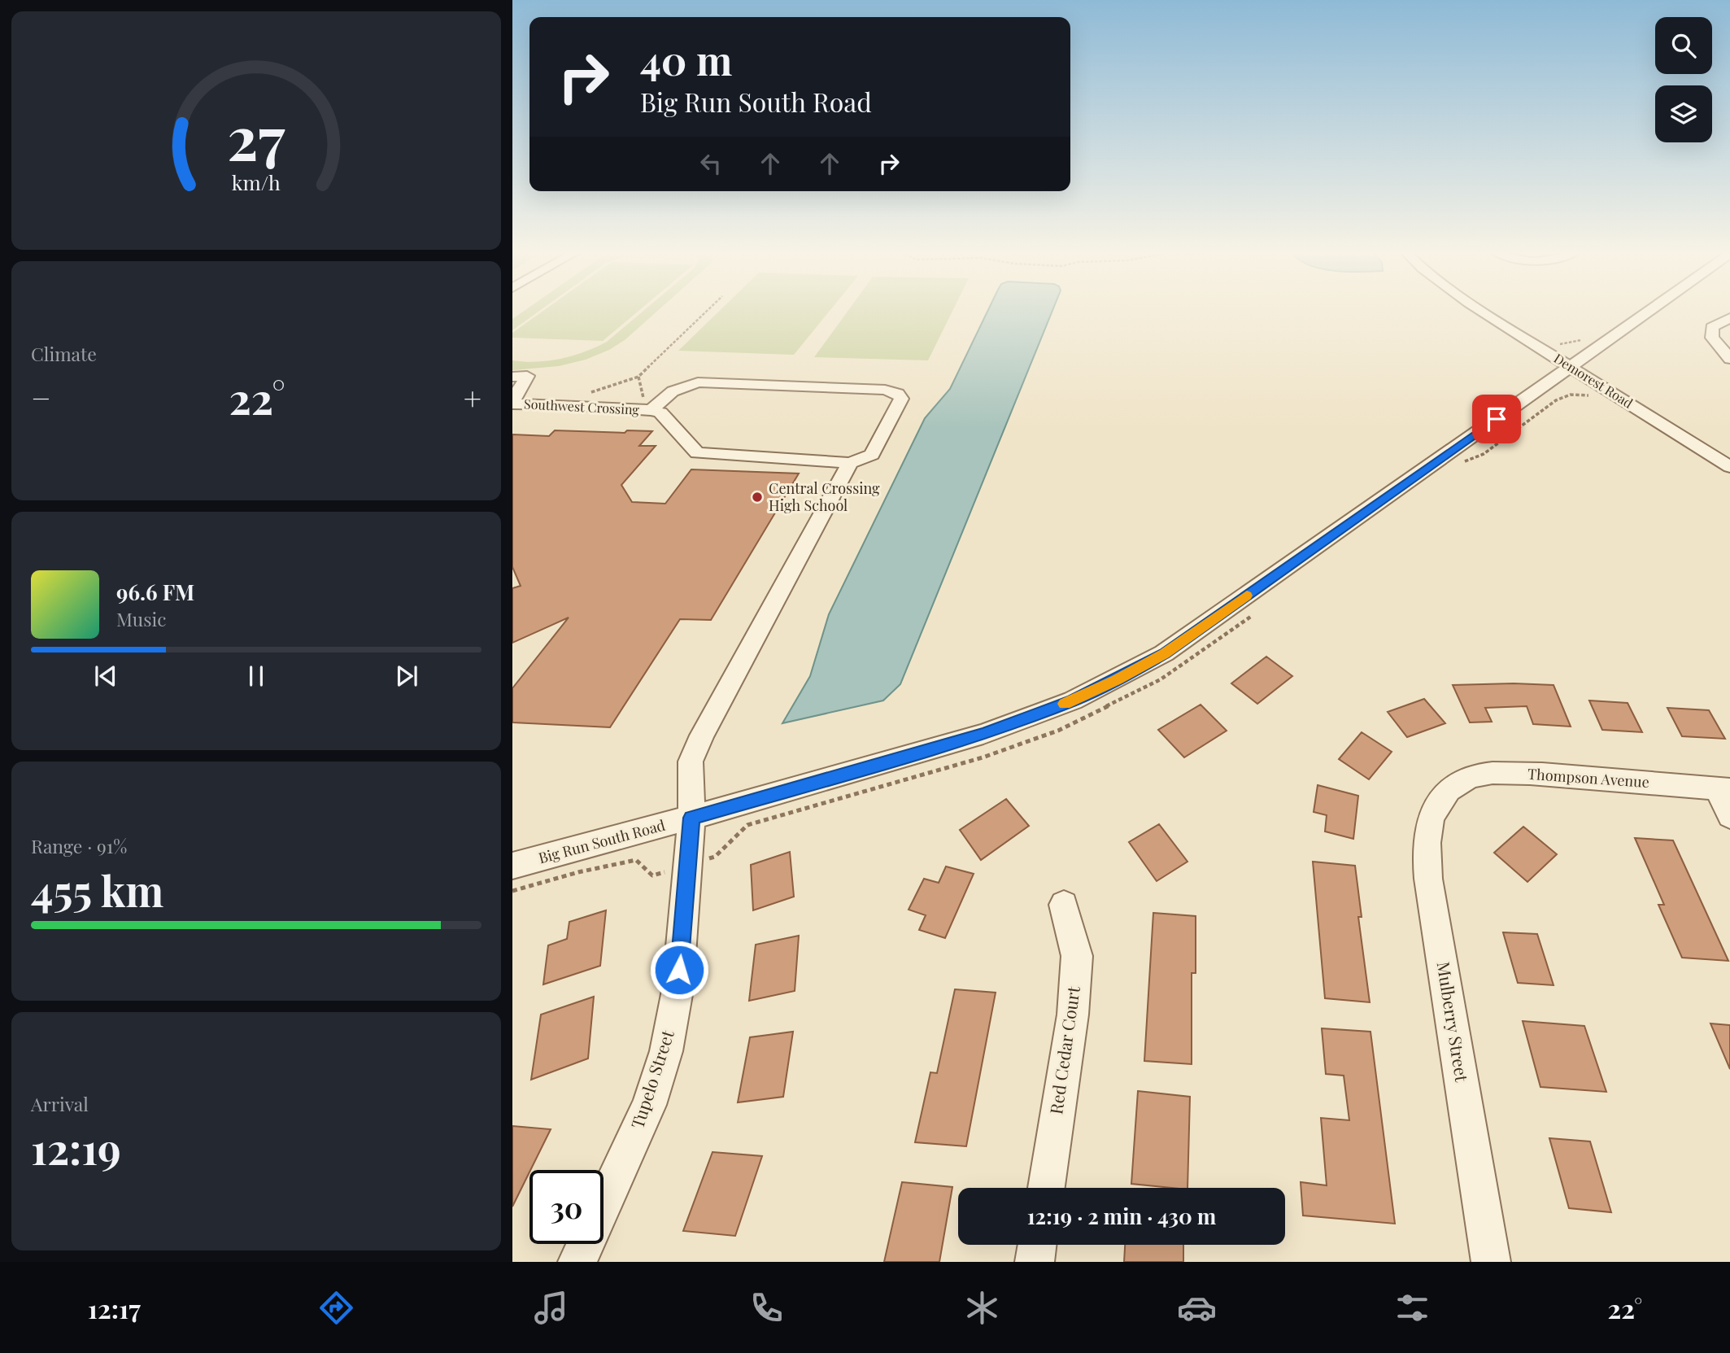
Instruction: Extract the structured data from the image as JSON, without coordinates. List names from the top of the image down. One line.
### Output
{"streets":{"street":["Demorest Road","Southwest Crossing","Thompson Avenue","Big Run South Road","Mulberry Street","Red Cedar Court","Tupelo Street"]},"crossings":[["Demorest Road","Big Run South Road"],["Thompson Avenue","Mulberry Street"],["Big Run South Road","Tupelo Street"]],"places":["Central Crossing High School"],"page":{"turn":["40 m","Big Run South Road"],"tile":["Climate",["Range · 91%","455 km"],["Arrival","12:19"]],"heat":["−","22°","+"],"song":["96.6 FM","Music"],"limit":"30","trip":"12:19 · 2 min · 430 m","tabs":["12:17","22°"],"gauge":["27","km/h"]}}
